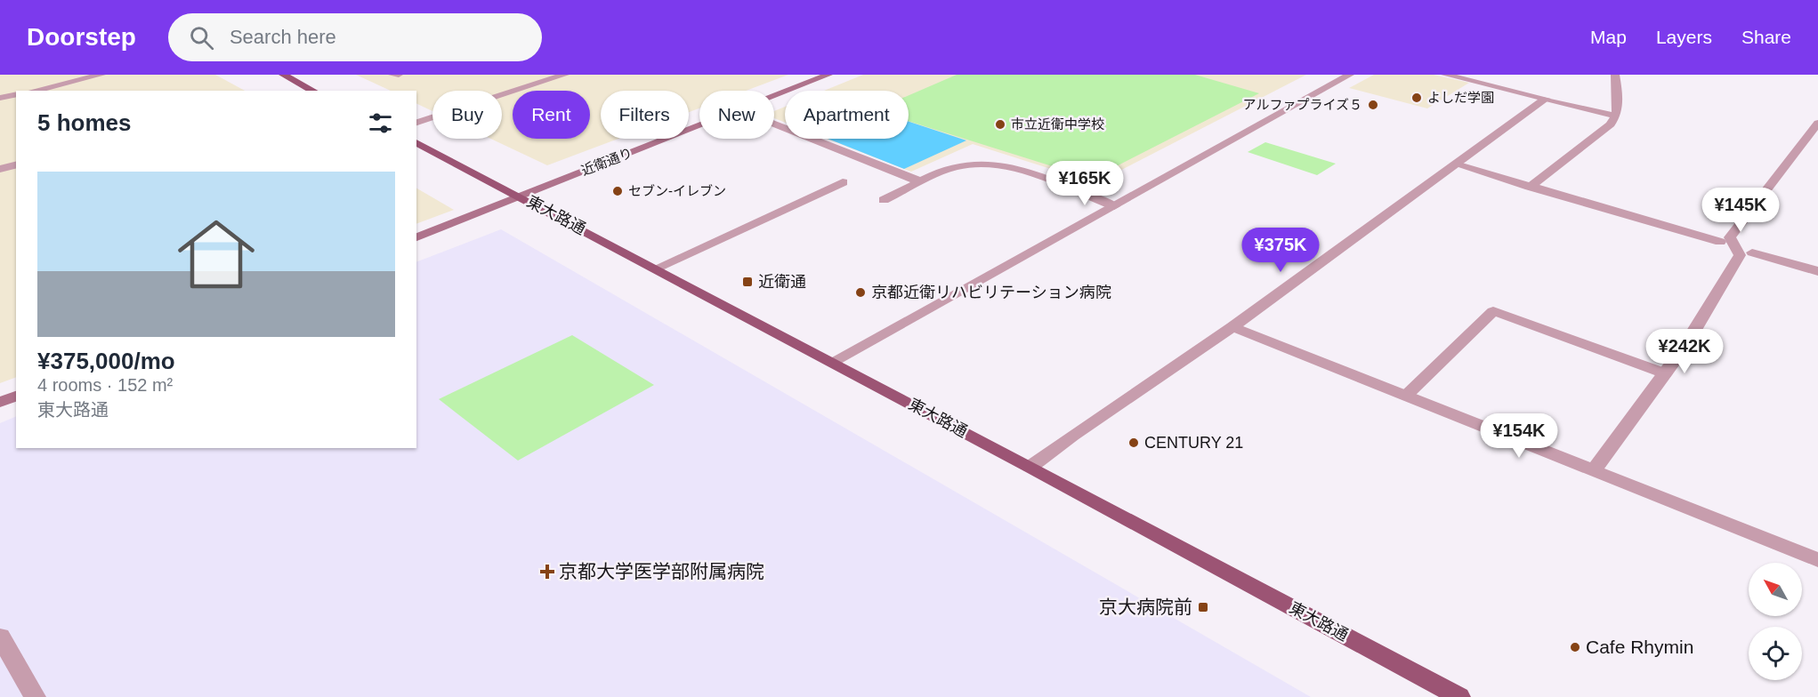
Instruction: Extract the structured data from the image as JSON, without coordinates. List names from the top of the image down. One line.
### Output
{"streets":{"main road":["東大路通"],"street":["近衛通り"]},"crossings":[["近衛通り","東大路通"]],"places":{"other":["よしだ学園","アルファプライズ５","市立近衛中学校","セブン-イレブン","京都近衛リハビリテーション病院","CENTURY 21","Cafe Rhymin"],"transit":["近衛通","京大病院前"],"health":["京都大学医学部附属病院"]},"north":"top left","page":{"header":"Doorstep","search":"Search here","nav":["Map","Layers","Share"],"chip":["Buy","Rent","Filters","New","Apartment"],"heading":"5 homes","list":[{"name":"¥375,000/mo","note":"4 rooms · 152 m² · 東大路通"}],"price":["¥165K","¥145K","¥375K","¥242K","¥154K"]}}
